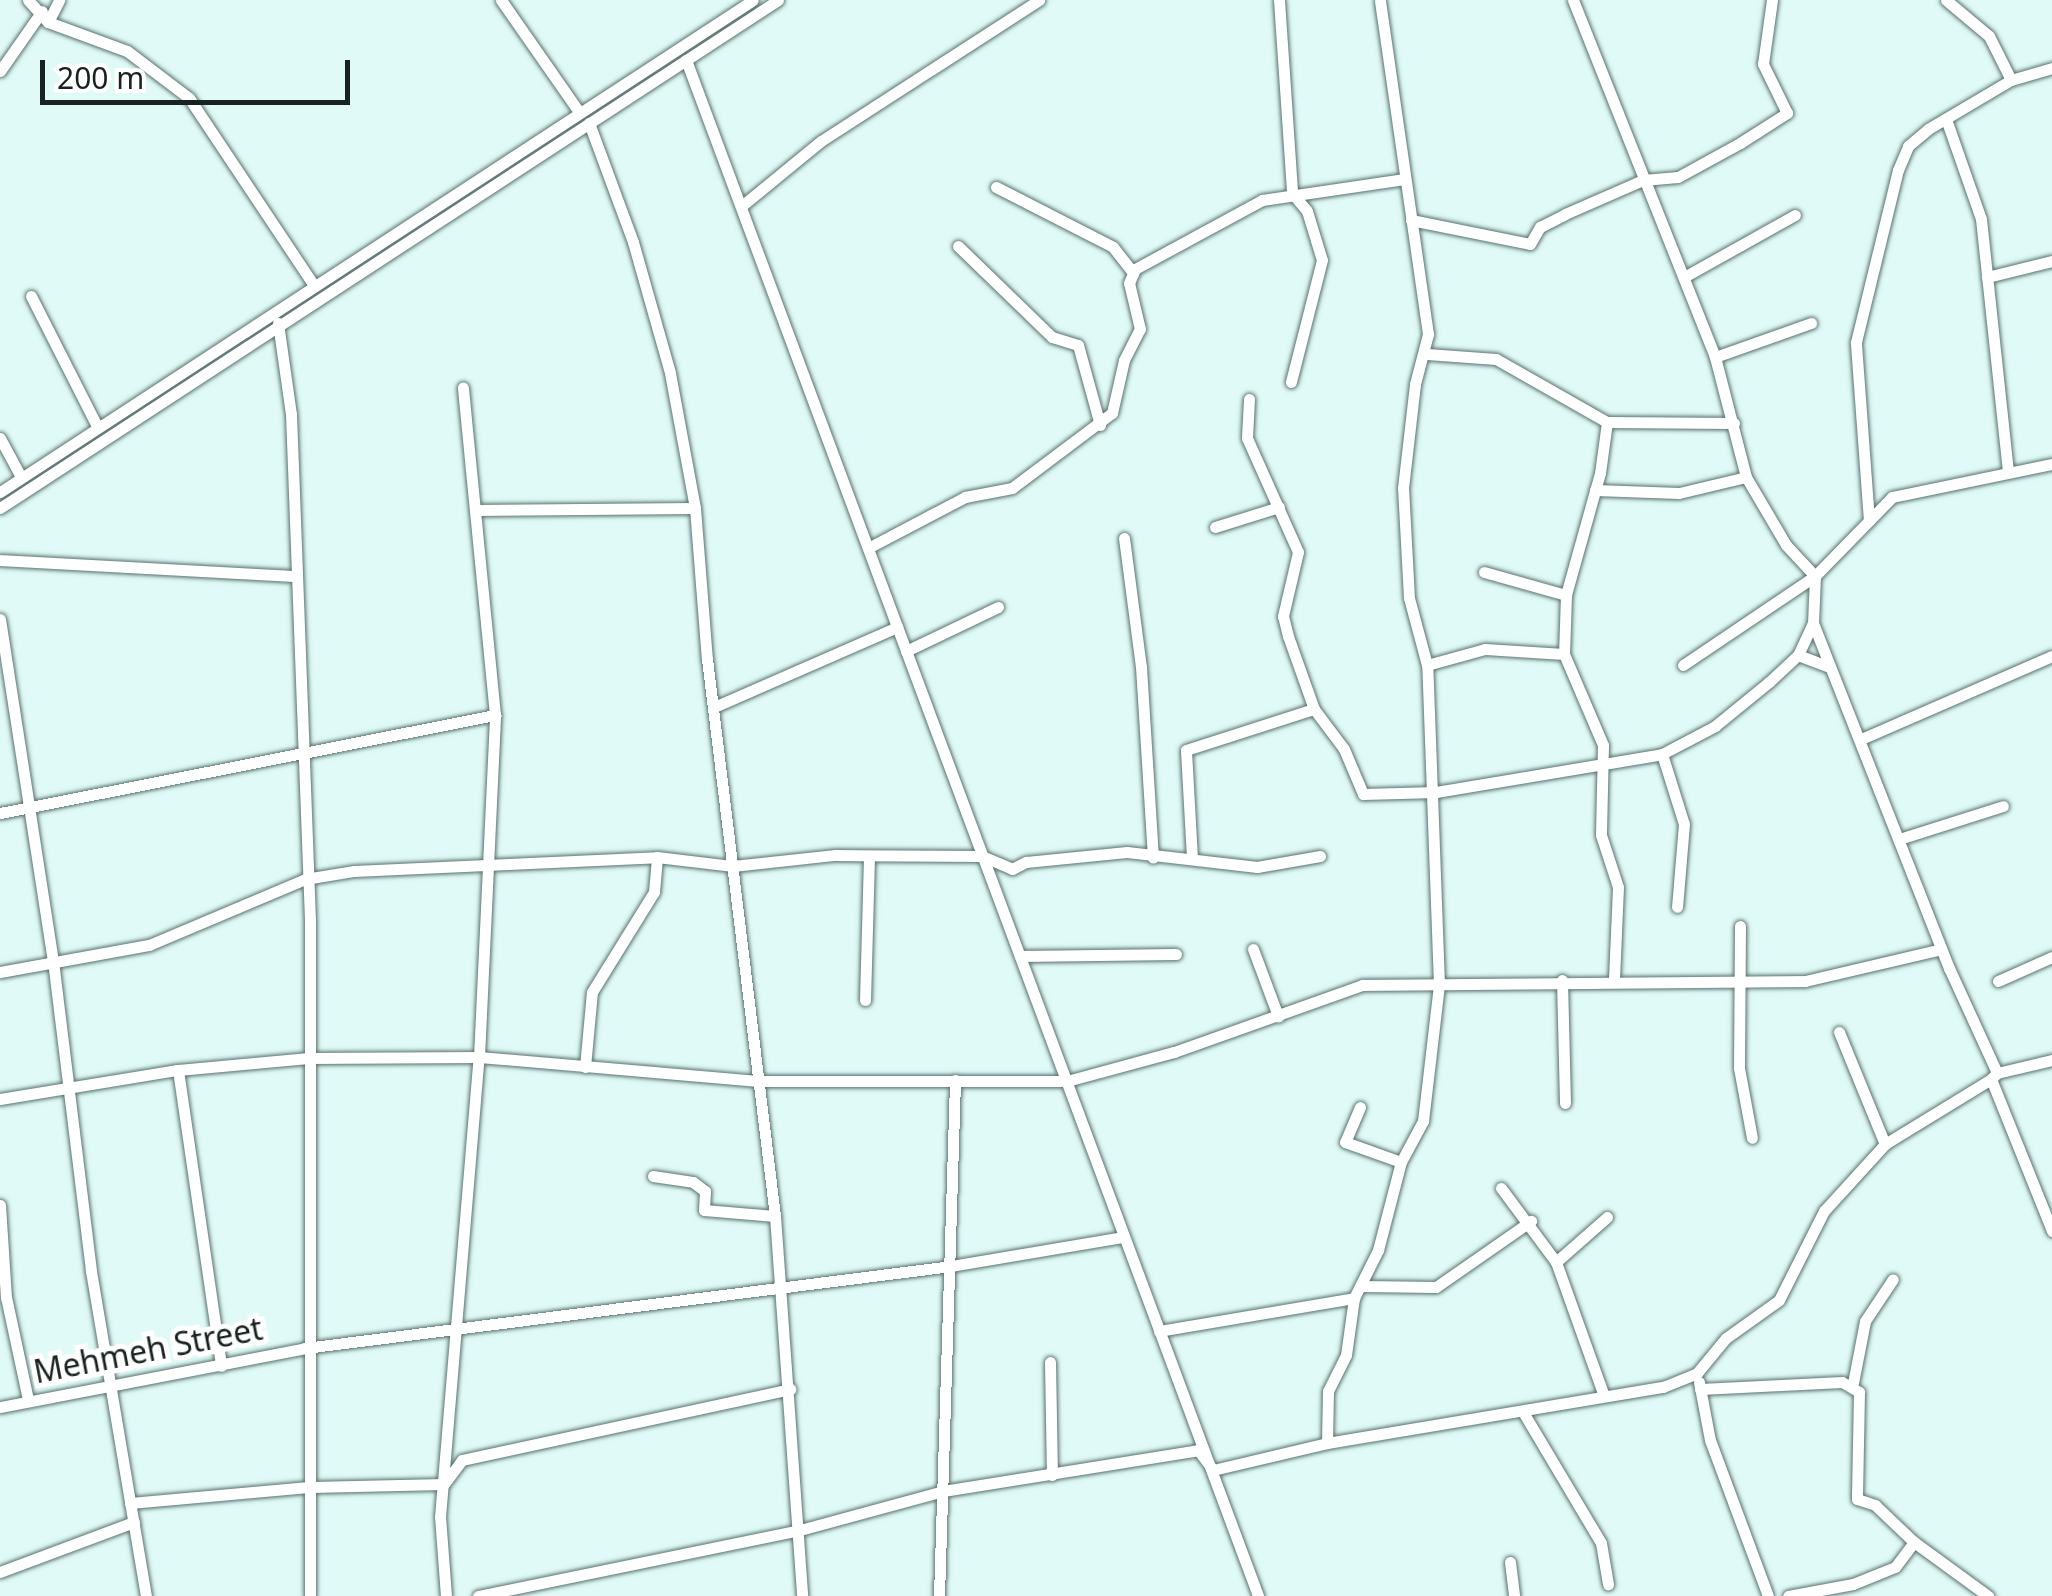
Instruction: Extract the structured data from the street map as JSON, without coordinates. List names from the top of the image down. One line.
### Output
{"streets":{"street":["Mehmeh Street"]},"scale_bar":"200 m"}
